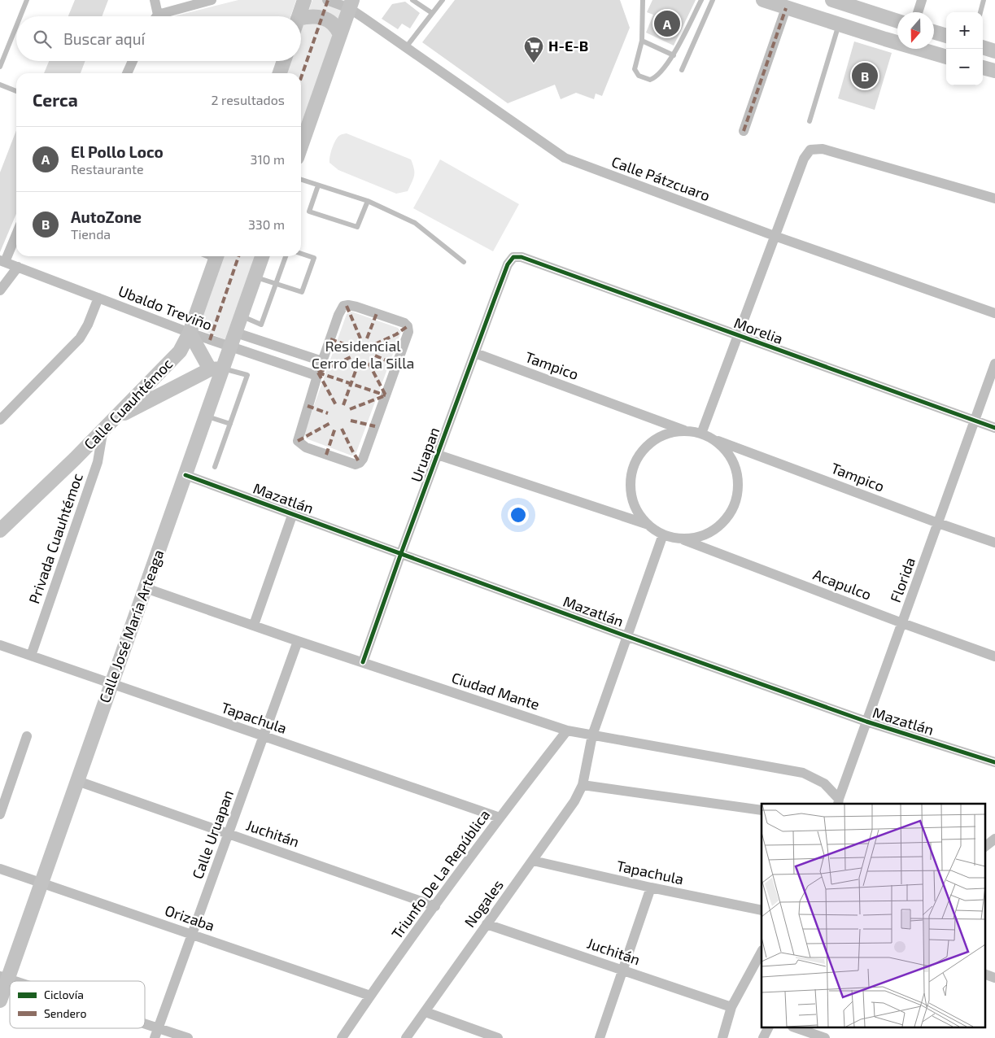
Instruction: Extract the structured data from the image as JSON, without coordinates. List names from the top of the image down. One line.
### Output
{"streets":{"street":["Calle Pátzcuaro","Ubaldo Treviño","Morelia","Tampico","Calle Cuauhtémoc","Uruapan","Mazatlán","Privada Cuauhtémoc","Florida","Acapulco","Calle José María Arteaga","Ciudad Mante","Tapachula","Juchitán","Calle Uruapan","Triunfo De La República","Nogales","Orizaba"]},"crossings":[["Ubaldo Treviño","Calle Cuauhtémoc"],["Ubaldo Treviño","Calle José María Arteaga"],["Morelia","Uruapan"],["Morelia","Florida"],["Tampico","Uruapan"],["Tampico","Florida"],["Tampico","Acapulco"],["Tampico","Nogales"],["Calle Cuauhtémoc","Privada Cuauhtémoc"],["Uruapan","Mazatlán"],["Uruapan","Ciudad Mante"],["Mazatlán","Florida"],["Mazatlán","Calle José María Arteaga"],["Mazatlán","Nogales"],["Privada Cuauhtémoc","Tapachula"],["Florida","Acapulco"],["Florida","Ciudad Mante"],["Acapulco","Nogales"],["Calle José María Arteaga","Ciudad Mante"],["Calle José María Arteaga","Tapachula"],["Calle José María Arteaga","Juchitán"],["Calle José María Arteaga","Orizaba"],["Ciudad Mante","Calle Uruapan"],["Ciudad Mante","Triunfo De La República"],["Ciudad Mante","Nogales"],["Tapachula","Calle Uruapan"],["Tapachula","Triunfo De La República"],["Tapachula","Nogales"],["Juchitán","Calle Uruapan"],["Juchitán","Triunfo De La República"],["Juchitán","Nogales"],["Calle Uruapan","Orizaba"],["Triunfo De La República","Orizaba"]],"parks":["Residencial Cerro de la Silla"],"places":{"supermarket":["H-E-B"]},"legend":["Ciclovía","Sendero"],"north":"bottom","page":{"pins":["A","B"],"map_buttons":["+","−"],"search":"Buscar aquí","heading":["Cerca","2 resultados"],"list":[{"mark":"A","name":"El Pollo Loco","note":"Restaurante","value":"310 m"},{"mark":"B","name":"AutoZone","note":"Tienda","value":"330 m"}]}}
